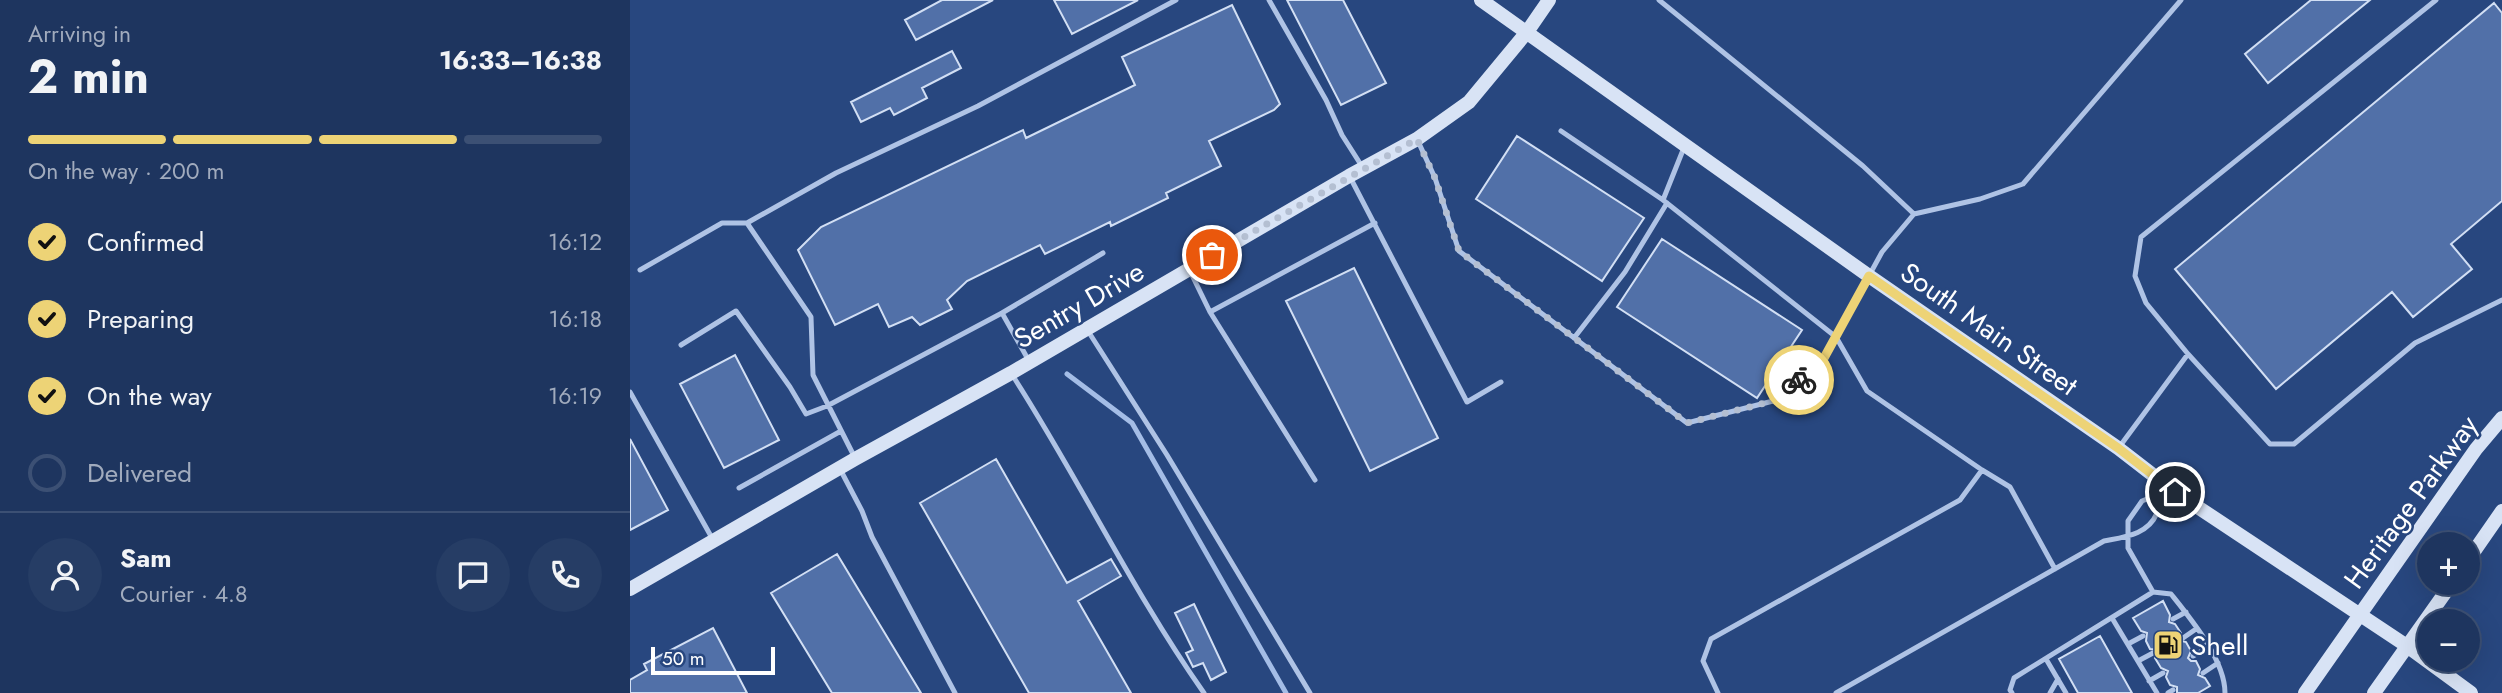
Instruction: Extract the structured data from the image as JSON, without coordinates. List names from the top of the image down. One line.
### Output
{"streets":{"main road":["Sentry Drive","South Main Street","Heritage Parkway"]},"crossings":[["Sentry Drive","South Main Street"],["South Main Street","Heritage Parkway"]],"places":{"fuel station":["Shell"]},"scale_bar":"50 m","page":{"heading":["2 min","Arriving in","16:33–16:38"],"panel":["Sam","Courier · 4.8"],"bar":"On the way · 200 m","list":[["Confirmed","16:12"],["Preparing","16:18"],["On the way","16:19"],"Delivered"],"map_buttons":["+","−"],"scale":"50 m"}}
